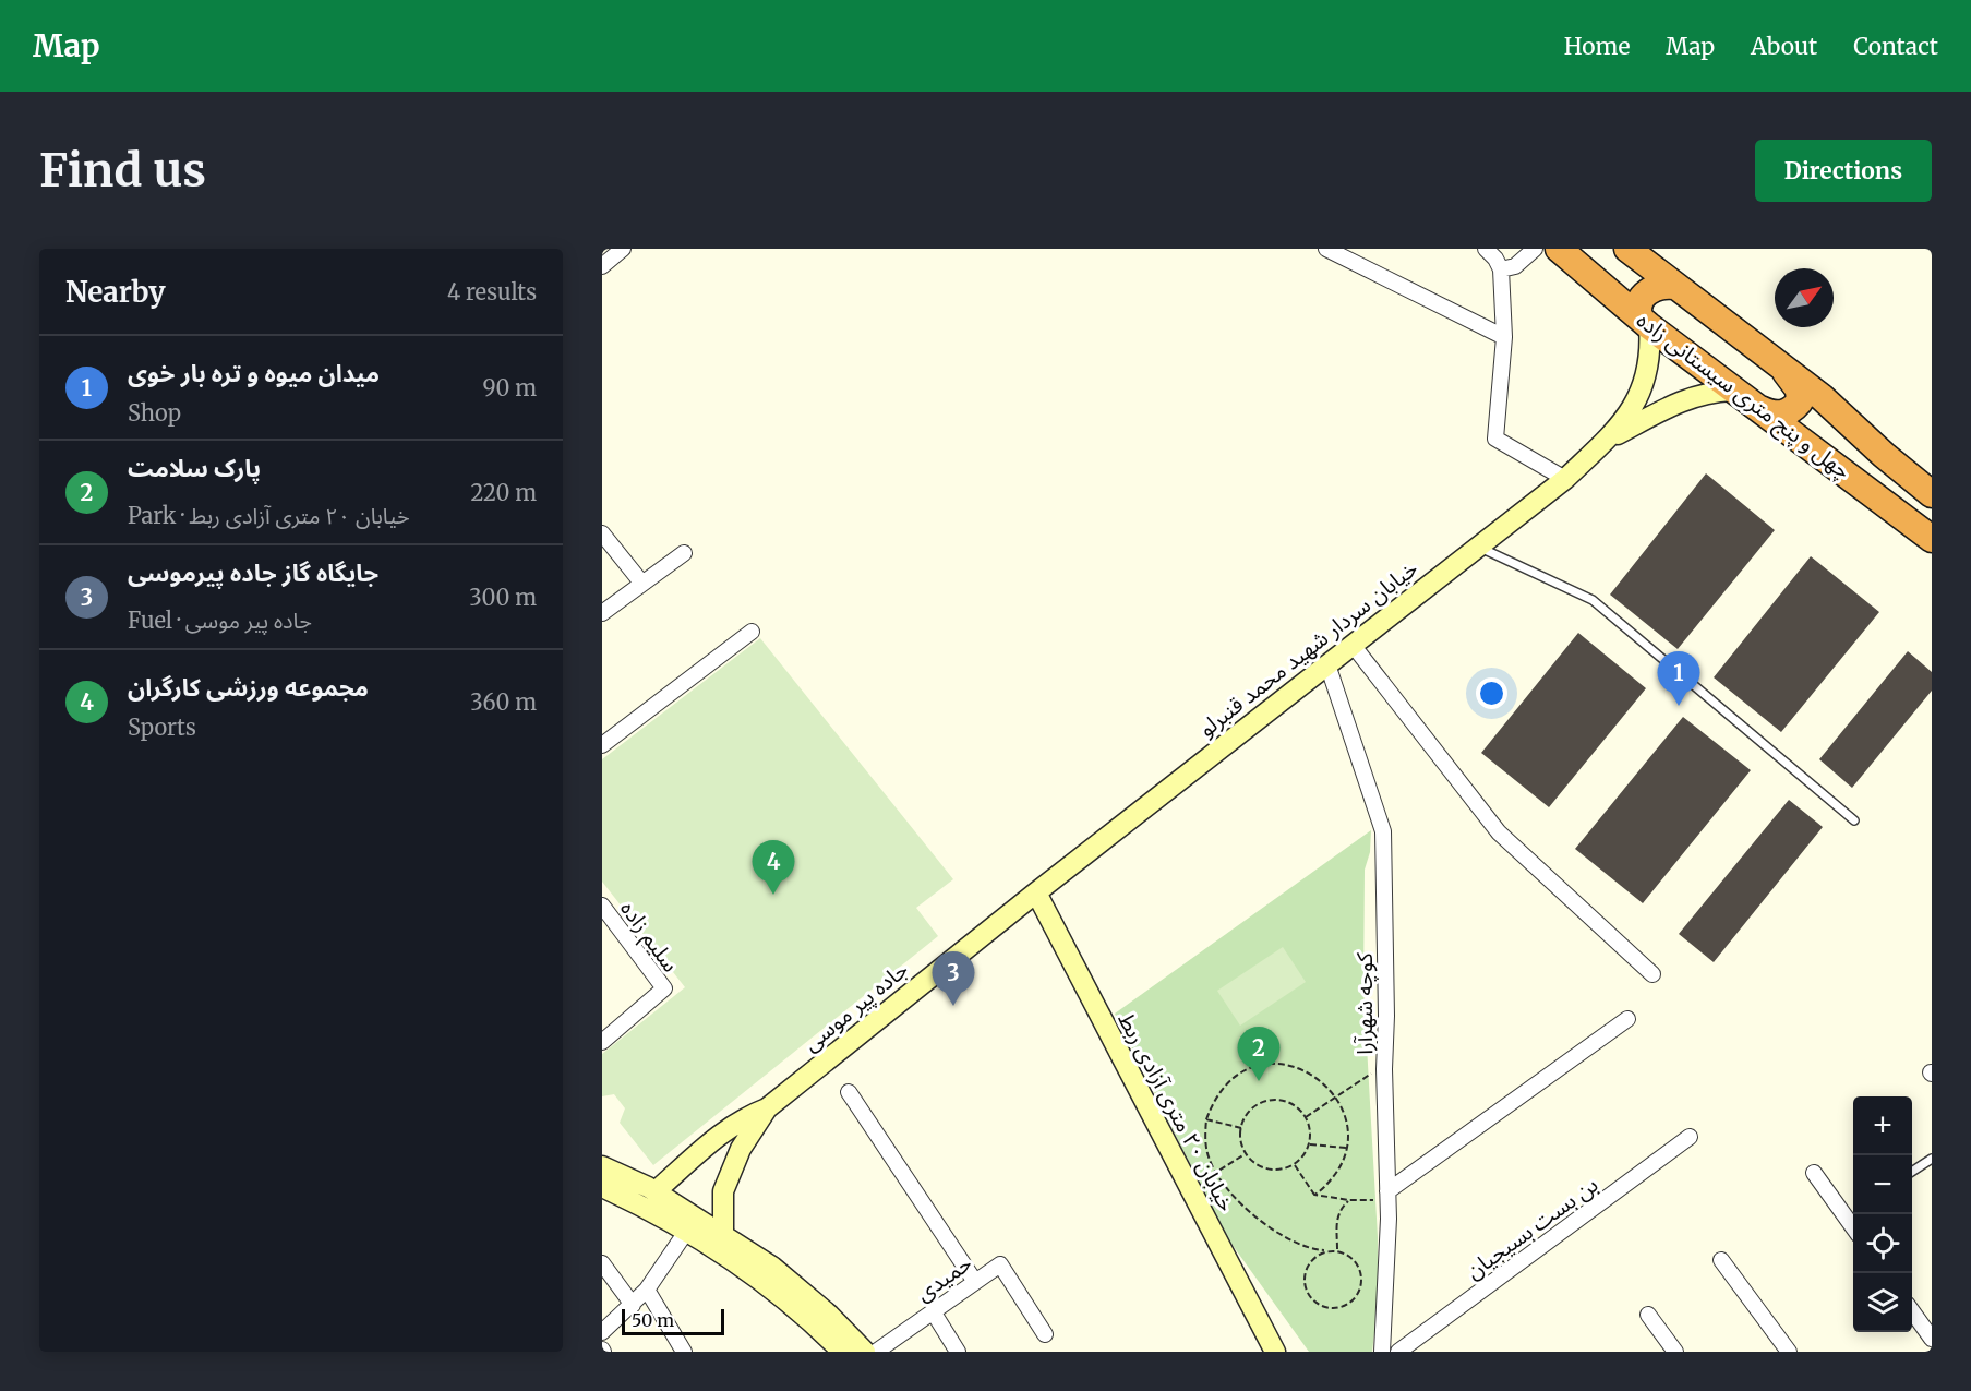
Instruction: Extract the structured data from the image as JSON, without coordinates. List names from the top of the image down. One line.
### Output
{"streets":{"highway":["چهل و پنج متری سیستانی زاده"],"main road":["خیابان سردار شهید محمد قنبرلو","جاده پیر موسی","خیابان ۲۰ متری آزادی ربط"],"street":["سلیم زاده","کوچه شهرآرا","بن بست بسیجیان","حمیدی"]},"crossings":[["خیابان سردار شهید محمد قنبرلو","کوچه شهرآرا"],["خیابان سردار شهید محمد قنبرلو","جاده پیر موسی"],["خیابان سردار شهید محمد قنبرلو","خیابان ۲۰ متری آزادی ربط"],["جاده پیر موسی","خیابان ۲۰ متری آزادی ربط"]],"scale_bar":"50 m","north":"top right","page":{"header":"Map","nav":["Home","Map","About","Contact"],"buttons":"Directions","title":"Find us","heading":["Nearby","4 results"],"list":[{"mark":"1","name":"میدان میوه و تره بار خوی","note":"Shop","value":"90 m"},{"mark":"2","name":"پارک سلامت","note":"Park · خیابان ۲۰ متری آزادی ربط","value":"220 m"},{"mark":"3","name":"جایگاه گاز جاده پیرموسی","note":"Fuel · جاده پیر موسی","value":"300 m"},{"mark":"4","name":"مجموعه ورزشی کارگران","note":"Sports","value":"360 m"}],"pins":["1","4","3","2"],"map_buttons":["+","−"],"scale":"50 m"}}
